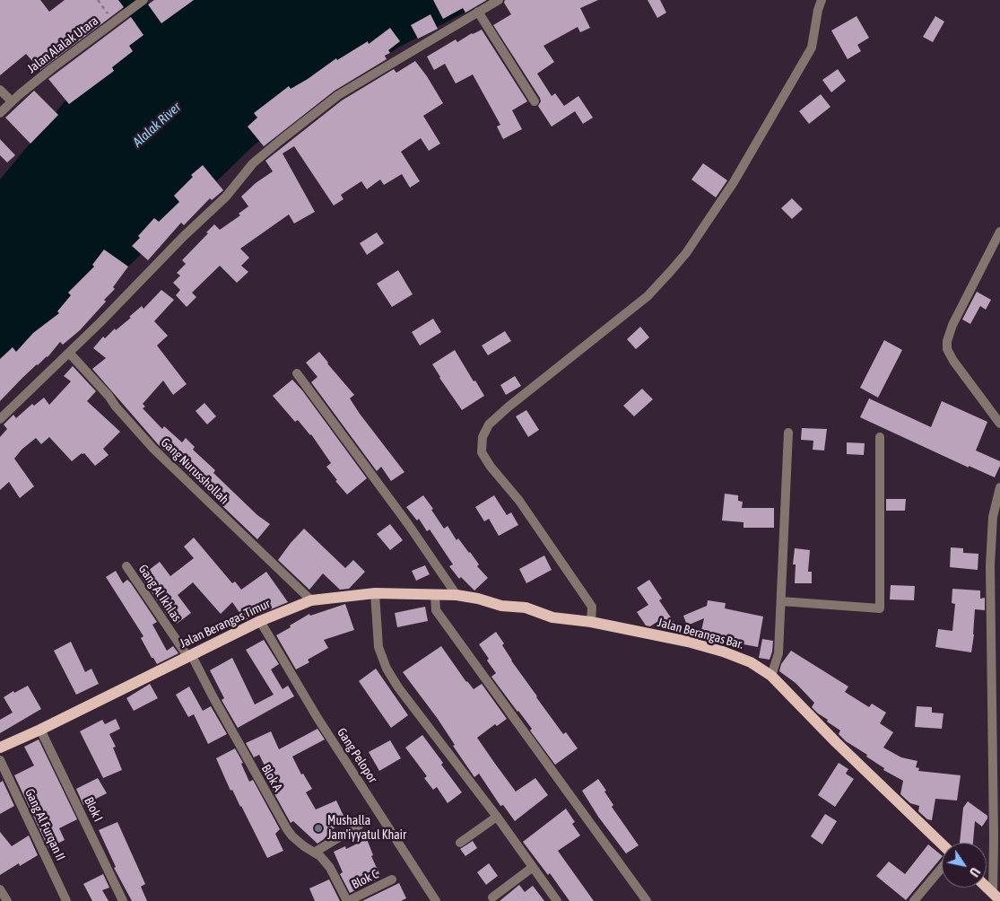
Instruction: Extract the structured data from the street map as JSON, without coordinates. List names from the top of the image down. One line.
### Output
{"streets":{"main road":["Jalan Berangas Timur","Jalan Berangas Bar."],"street":["Jalan Alalak Utara","Gang Nurusshollah","Gang Al Ikhlas","Gang Pelopor","Blok A","Blok I","Gang Al Furqan II","Blok C"]},"crossings":[["Gang Nurusshollah","Jalan Berangas Timur"],["Gang Al Ikhlas","Jalan Berangas Timur"],["Gang Al Ikhlas","Blok A"],["Jalan Berangas Timur","Jalan Berangas Bar."],["Jalan Berangas Timur","Gang Pelopor"],["Jalan Berangas Timur","Blok A"],["Jalan Berangas Timur","Blok I"],["Blok A","Blok C"]],"water":["Alalak River"],"places":["Mushalla Jam'iyyatul Khair"],"north":"bottom right"}
